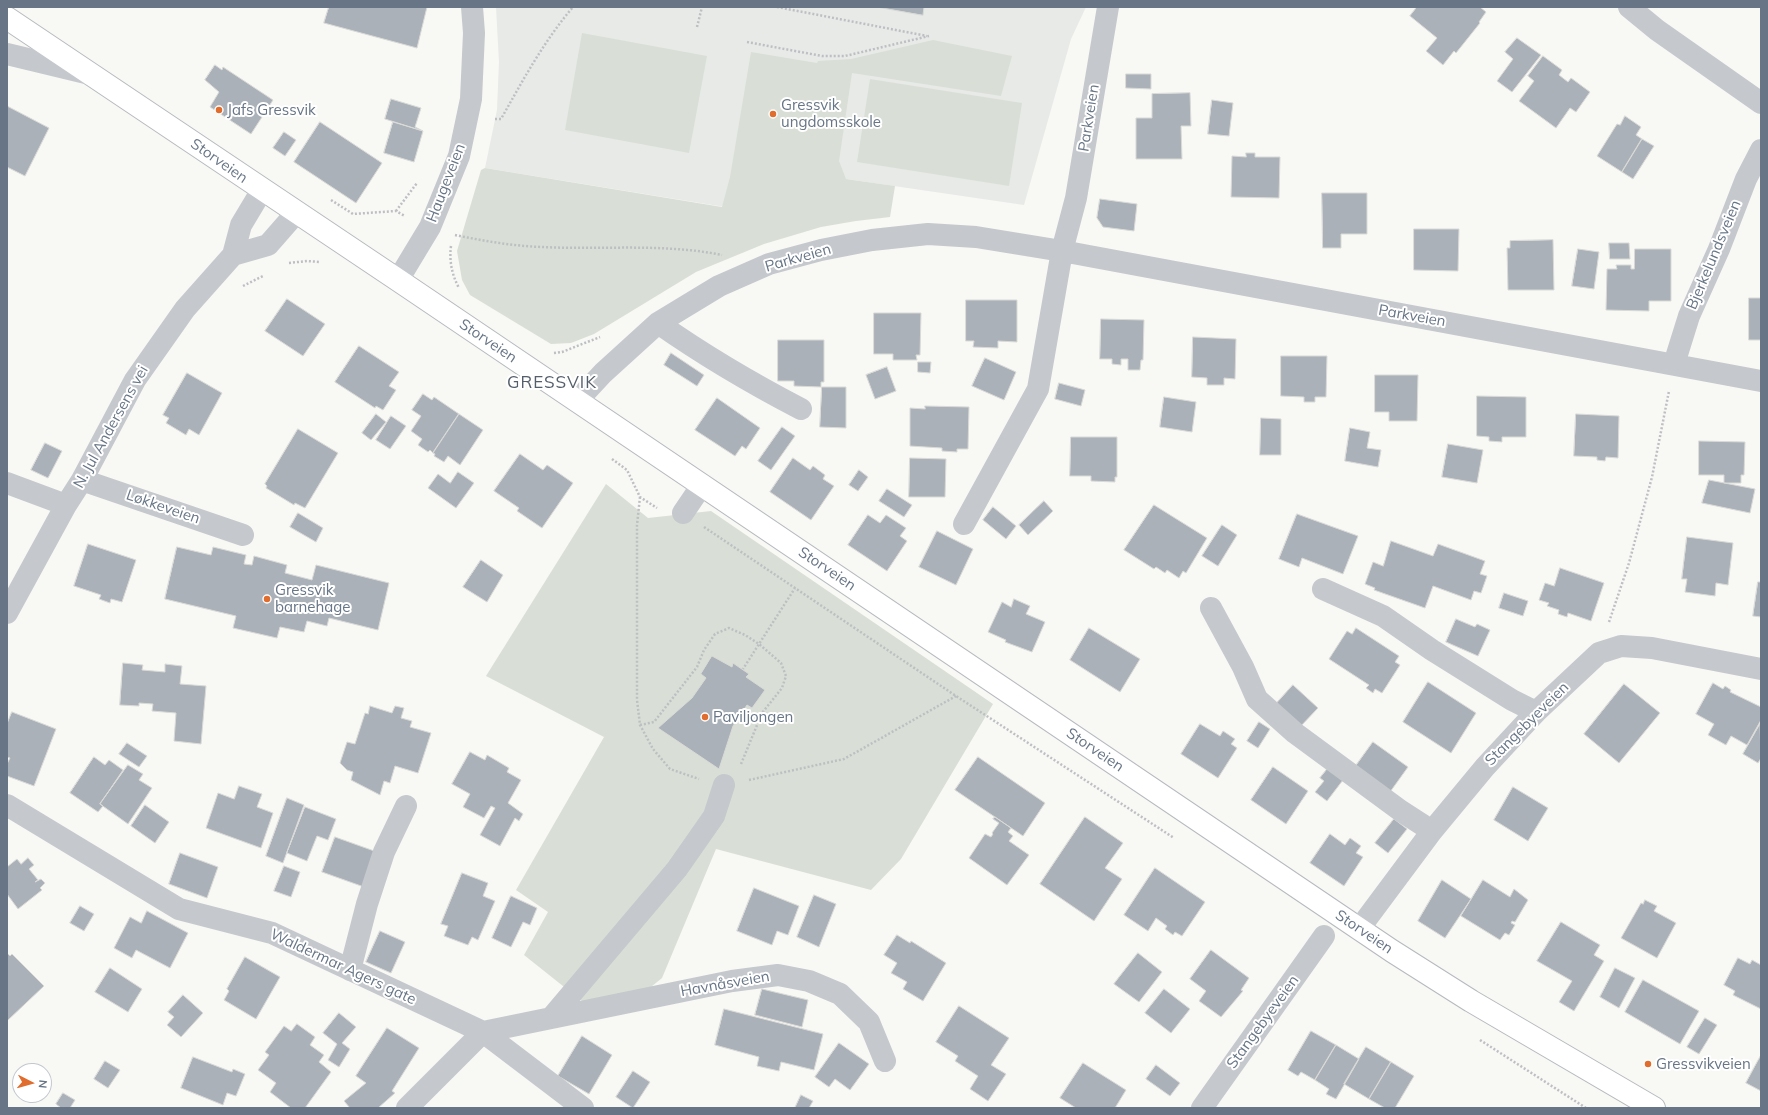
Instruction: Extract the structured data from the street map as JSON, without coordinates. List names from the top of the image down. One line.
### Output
{"streets":{"main road":["Storveien"],"street":["Parkveien","Haugeveien","Bjerkelundsveien","N. Jul Andersens vei","Løkkeveien","Stangebyeveien","Waldermar Agers gate","Havnåsveien"]},"crossings":[["Parkveien","Storveien"],["Parkveien","Bjerkelundsveien"],["Storveien","Haugeveien"],["Storveien","N. Jul Andersens vei"],["Storveien","Stangebyeveien"],["N. Jul Andersens vei","Løkkeveien"],["Waldermar Agers gate","Havnåsveien"]],"districts":["GRESSVIK"],"places":["Jafs Gressvik","Gressvik ungdomsskole","Gressvik barnehage","Paviljongen","Gressvikveien"],"north":"right"}
